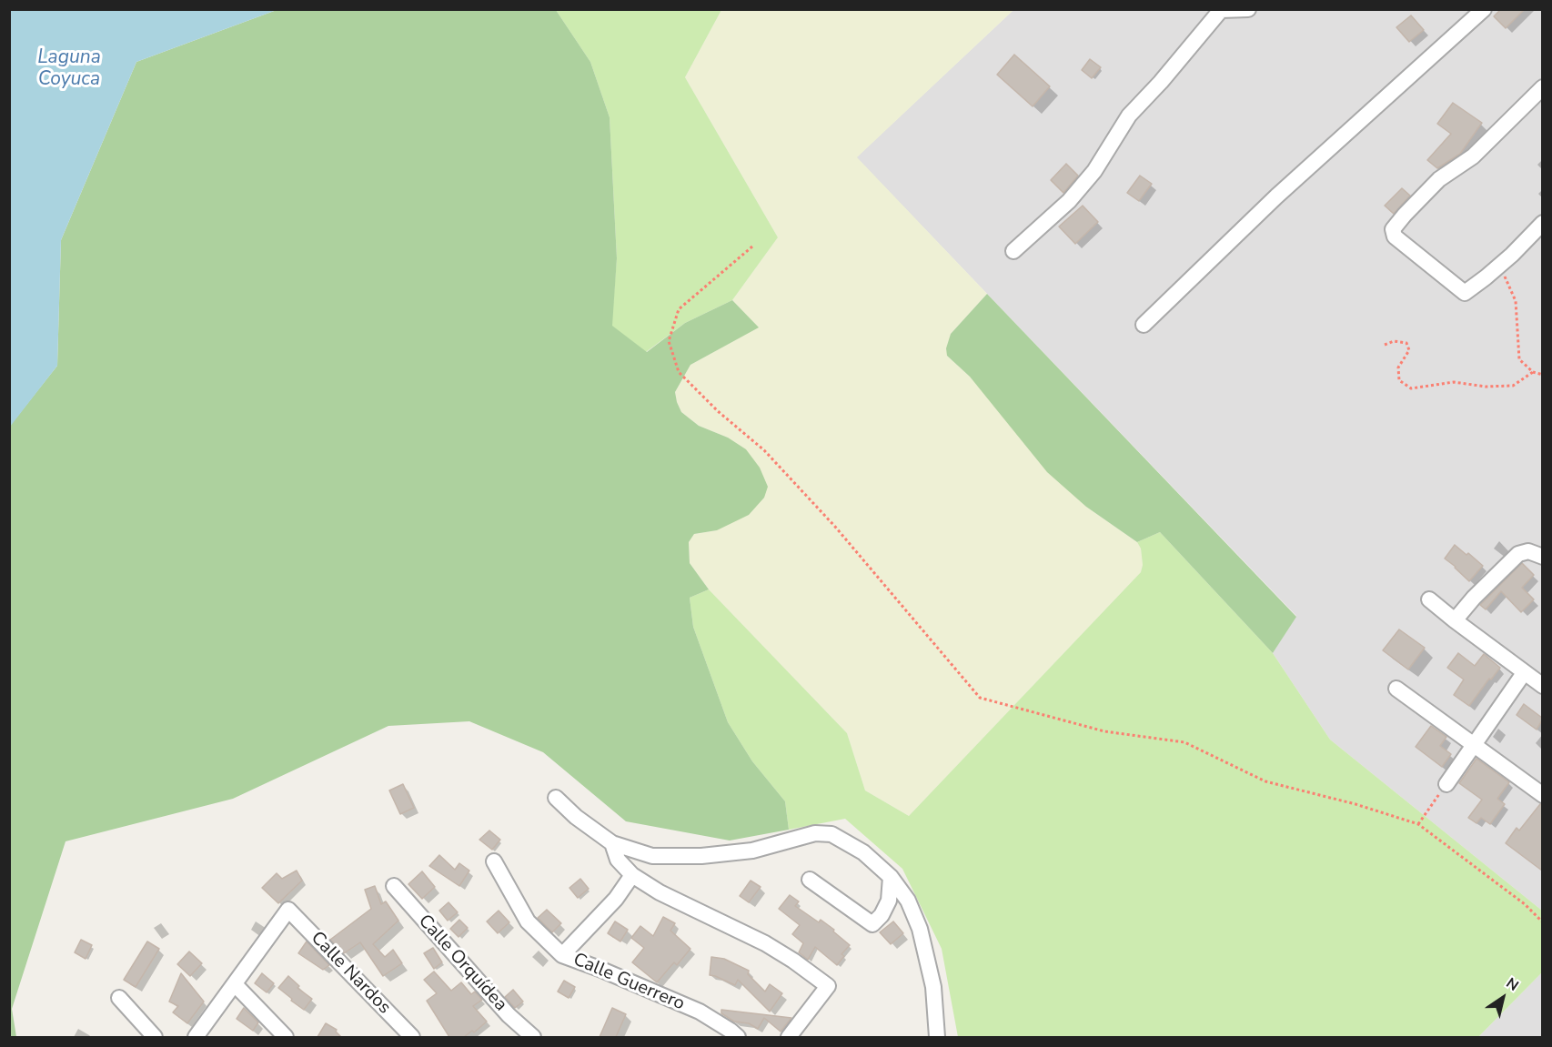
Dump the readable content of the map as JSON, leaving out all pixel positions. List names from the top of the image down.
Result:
{
  "streets": {
    "street": ["Calle Orquídea", "Calle Nardos", "Calle Guerrero"]
  },
  "water": ["Laguna Coyuca"],
  "north": "top right"
}
